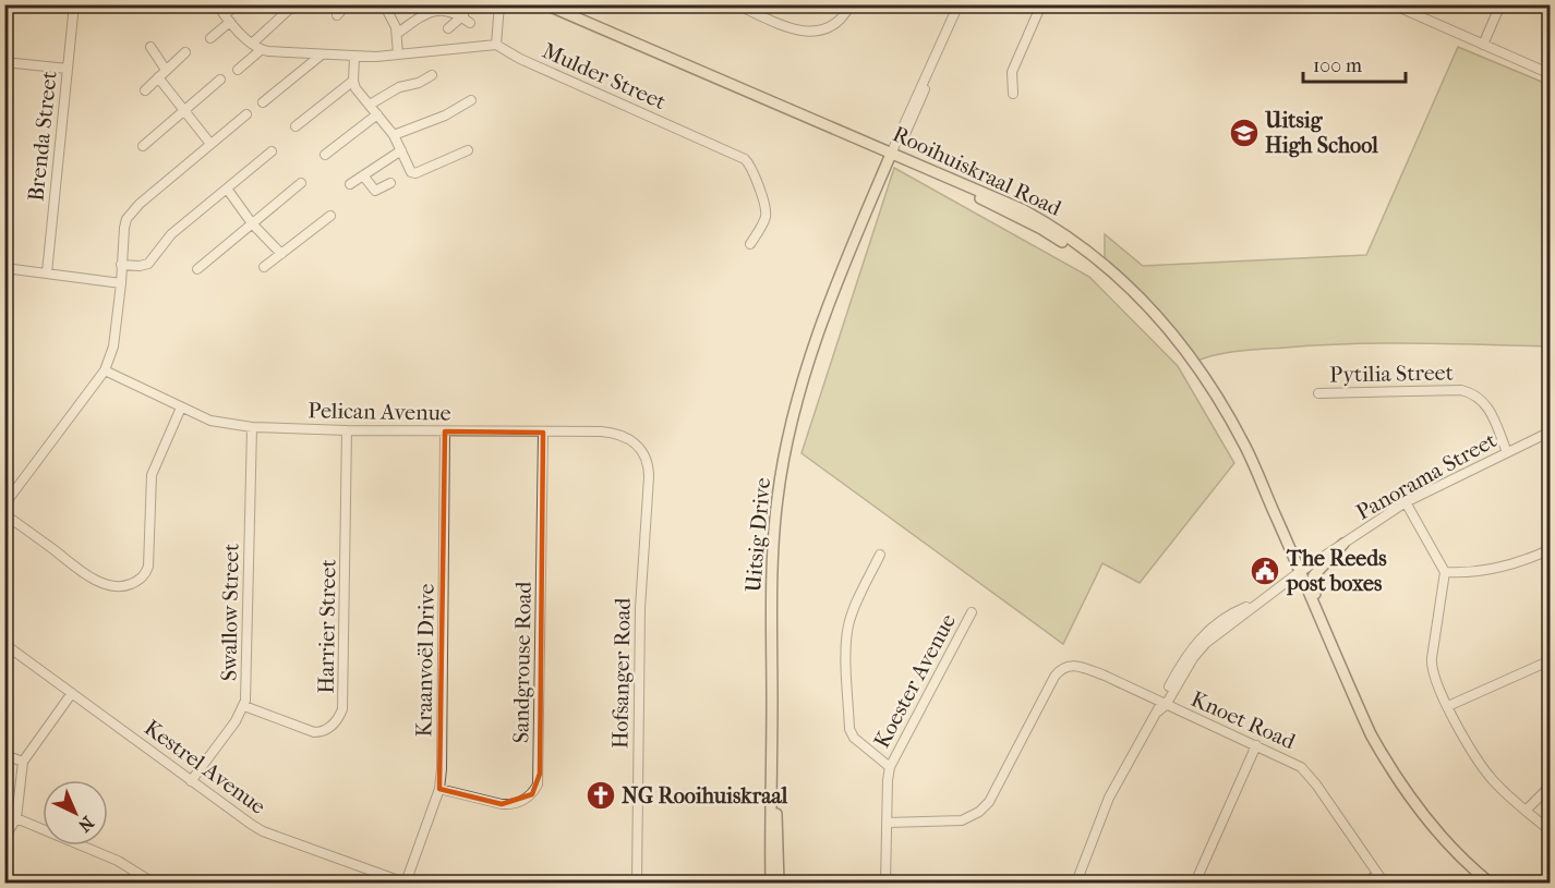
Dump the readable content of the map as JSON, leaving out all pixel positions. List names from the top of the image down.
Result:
{
  "streets": {
    "main road": ["Rooihuiskraal Road", "Uitsig Drive"],
    "street": [
      "Mulder Street",
      "Brenda Street",
      "Pytilia Street",
      "Pelican Avenue",
      "Panorama Street",
      "Swallow Street",
      "Harrier Street",
      "Kraanvoël Drive",
      "Sandgrouse Road",
      "Hofsanger Road",
      "Koester Avenue",
      "Knoet Road",
      "Kestrel Avenue"
    ]
  },
  "crossings": [
    ["Rooihuiskraal Road", "Panorama Street"],
    ["Rooihuiskraal Road", "Uitsig Drive"],
    ["Pytilia Street", "Panorama Street"],
    ["Pelican Avenue", "Swallow Street"],
    ["Pelican Avenue", "Harrier Street"],
    ["Pelican Avenue", "Kraanvoël Drive"],
    ["Pelican Avenue", "Sandgrouse Road"],
    ["Pelican Avenue", "Hofsanger Road"],
    ["Panorama Street", "Knoet Road"],
    ["Swallow Street", "Harrier Street"],
    ["Swallow Street", "Kestrel Avenue"],
    ["Kraanvoël Drive", "Sandgrouse Road"],
    ["Kraanvoël Drive", "Kestrel Avenue"],
    ["Koester Avenue", "Knoet Road"]
  ],
  "places": {
    "school or university": ["Uitsig High School"],
    "public building": ["The Reeds post boxes"],
    "church": ["NG Rooihuiskraal"]
  },
  "scale_bar": "100 m",
  "north": "bottom right"
}
